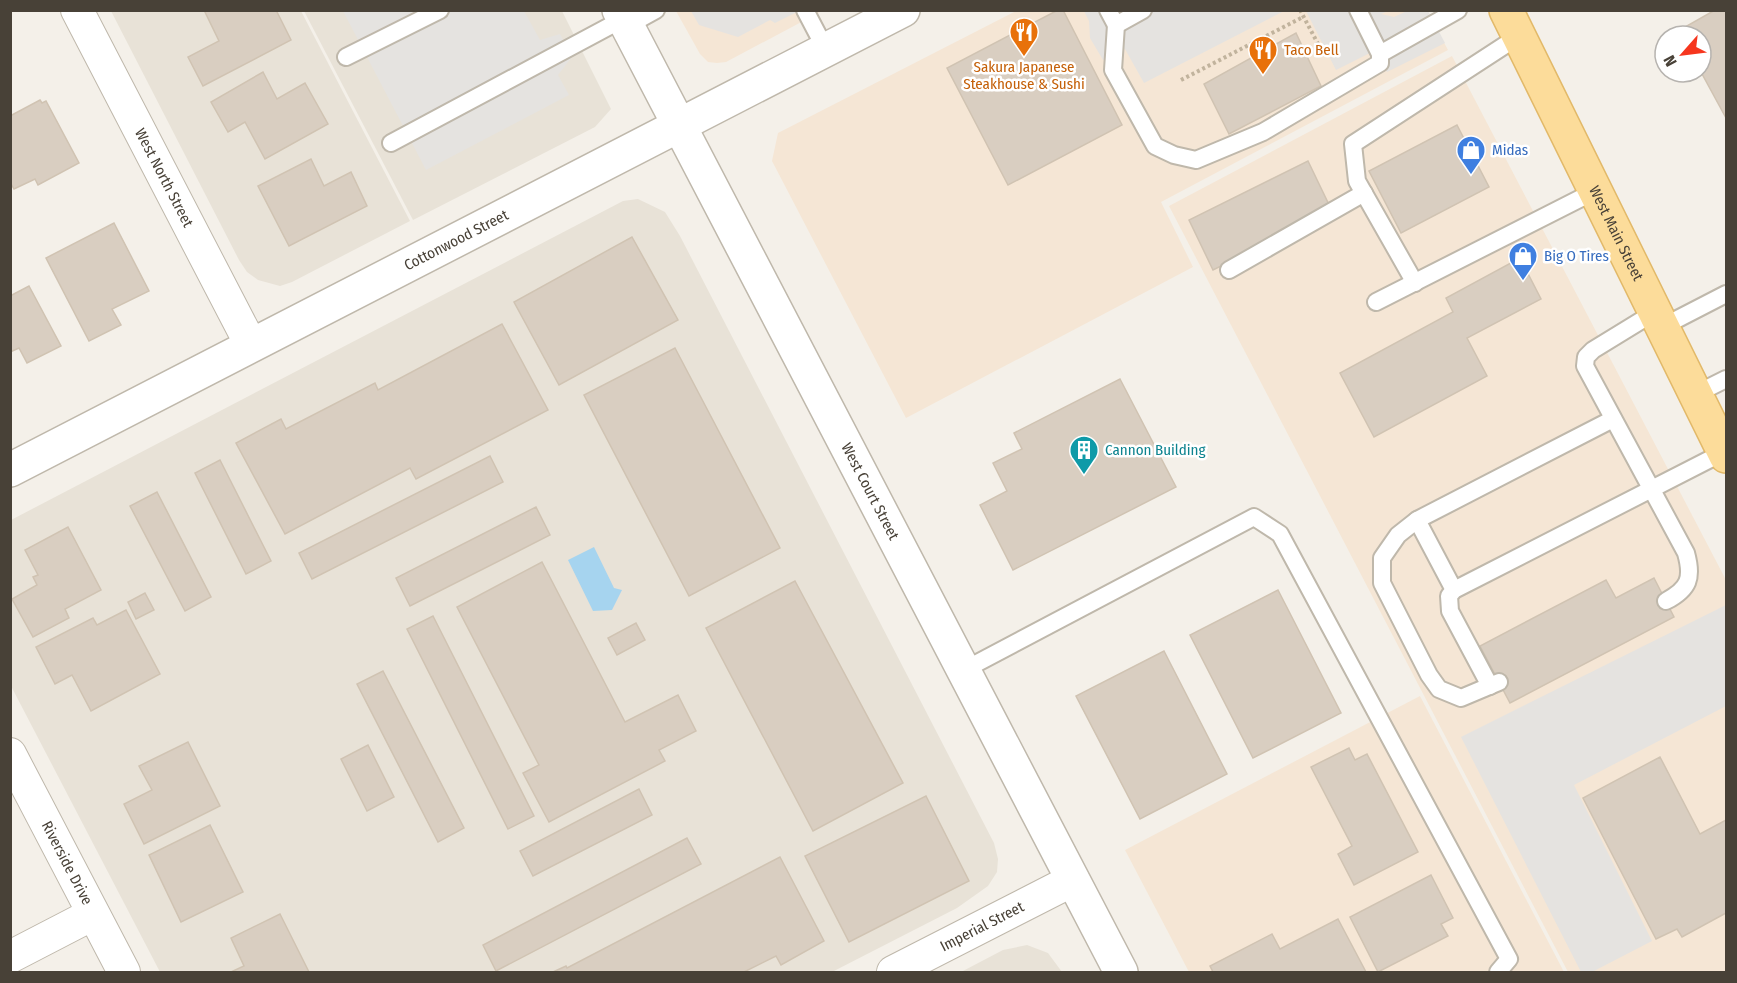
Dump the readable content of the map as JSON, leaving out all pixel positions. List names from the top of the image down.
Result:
{
  "streets": {
    "main road": ["West Main Street"],
    "street": [
      "West North Street",
      "Cottonwood Street",
      "West Court Street",
      "Riverside Drive",
      "Imperial Street"
    ]
  },
  "crossings": [
    ["West North Street", "Cottonwood Street"],
    ["Cottonwood Street", "West Court Street"],
    ["West Court Street", "Imperial Street"]
  ],
  "places": {
    "restaurant": ["Sakura Japanese Steakhouse & Sushi", "Taco Bell"],
    "shop": ["Midas", "Big O Tires"],
    "building": ["Cannon Building"]
  },
  "north": "bottom left"
}
